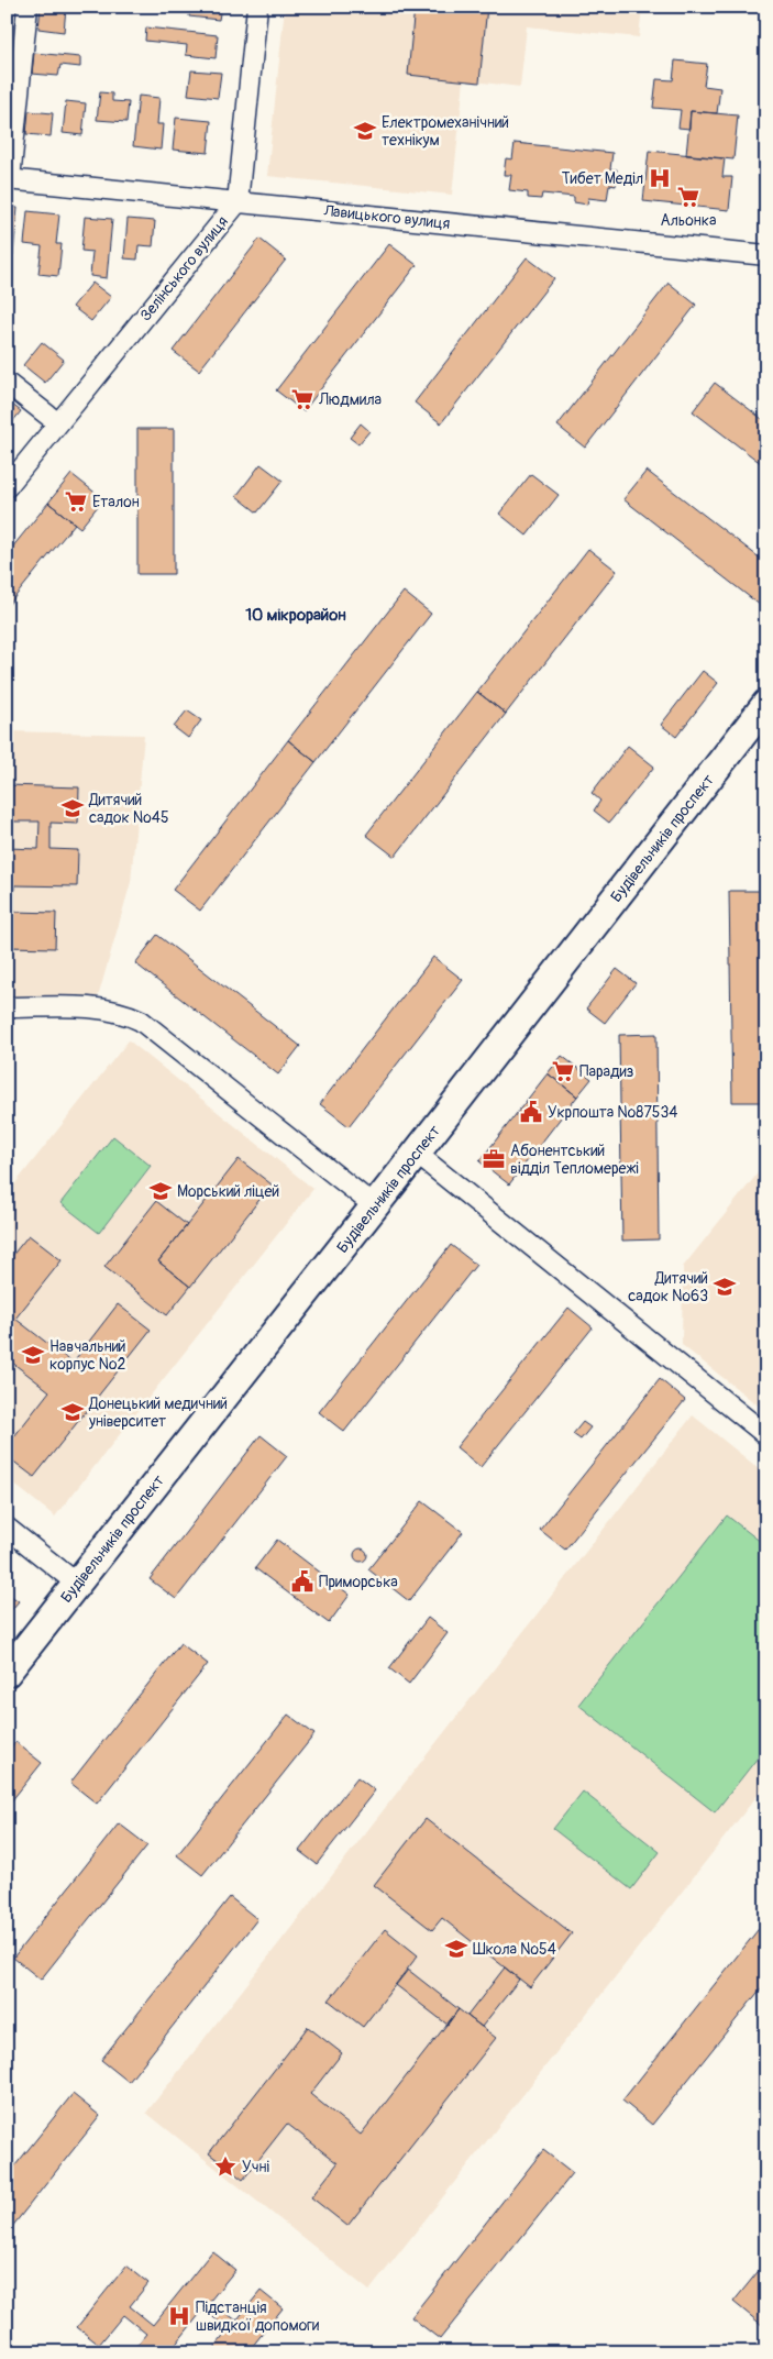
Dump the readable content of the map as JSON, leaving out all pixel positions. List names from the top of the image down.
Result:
{
  "streets": {
    "main road": ["Будівельників проспект"],
    "street": ["Лавицького вулиця", "Зелінського вулиця"]
  },
  "crossings": [
    ["Лавицького вулиця", "Зелінського вулиця"]
  ],
  "districts": ["10 мікрорайон"],
  "places": {
    "school or university": [
      "Електромеханічний технікум",
      "Дитячий садок №45",
      "Морський ліцей",
      "Дитячий садок №63",
      "Навчальний корпус №2",
      "Донецький медичний університет",
      "Школа №54"
    ],
    "hospital": ["Тибет Меділ", "Підстанція швидкої допомоги"],
    "supermarket": [
      "Альонка",
      "Людмила",
      "Еталон",
      "Парадиз"
    ],
    "public building": ["Укрпошта №87534", "Приморська"],
    "office": ["Абонентський відділ Тепломережі"],
    "place": ["Учні"]
  }
}
